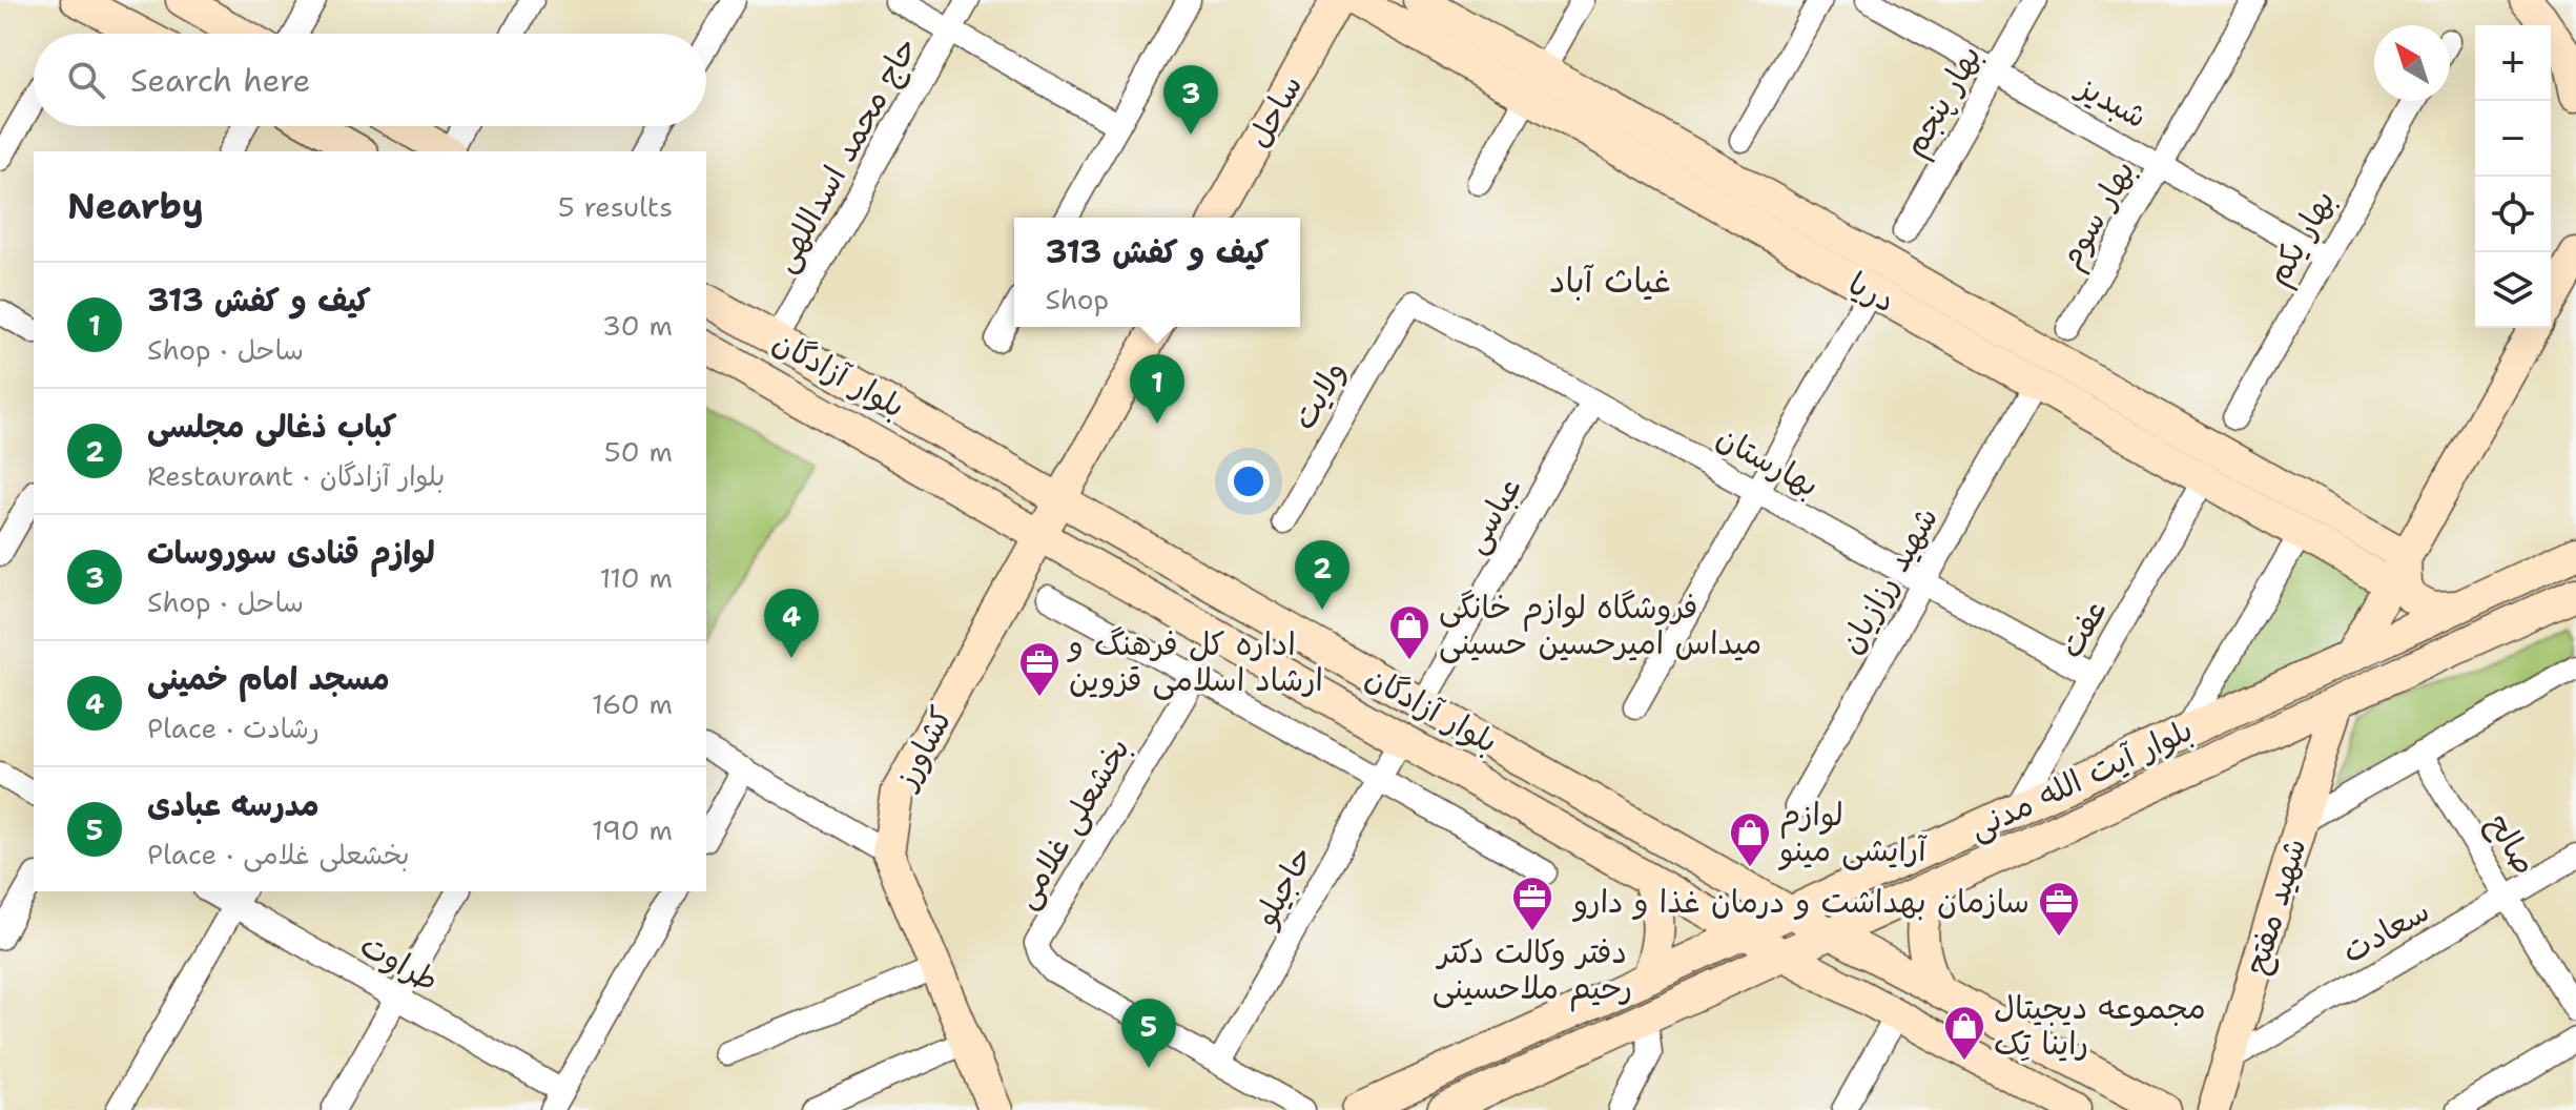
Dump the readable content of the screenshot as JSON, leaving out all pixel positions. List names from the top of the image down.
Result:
{
  "streets": {
    "street": [
      "بهار پنجم",
      "شبدیز",
      "ساحل",
      "حاج محمد اسداللهی",
      "بهار سوم",
      "بهار یکم",
      "دریا",
      "بلوار آزادگان",
      "ولایت",
      "بهارستان",
      "عباسی",
      "شهید رزازیان",
      "عفت",
      "کشاورز",
      "بلوار آیت الله مدنی",
      "بخشعلی غلامی",
      "صالح",
      "حاجیلو",
      "شهید مفتح",
      "سعادت",
      "طراوت"
    ]
  },
  "crossings": [
    ["بهار پنجم", "شبدیز"],
    ["شبدیز", "بهار سوم"],
    ["شبدیز", "بهار یکم"],
    ["حاج محمد اسداللهی", "بلوار آزادگان"],
    ["دریا", "شهید رزازیان"],
    ["دریا", "عفت"],
    ["بلوار آزادگان", "عباسی"],
    ["بلوار آزادگان", "کشاورز"],
    ["بلوار آزادگان", "بلوار آیت الله مدنی"],
    ["بلوار آزادگان", "حاجیلو"],
    ["ولایت", "بهارستان"],
    ["بهارستان", "عباسی"],
    ["بهارستان", "شهید رزازیان"],
    ["بهارستان", "عفت"],
    ["عفت", "بلوار آیت الله مدنی"],
    ["بلوار آیت الله مدنی", "شهید مفتح"],
    ["بخشعلی غلامی", "حاجیلو"],
    ["صالح", "سعادت"],
    ["شهید مفتح", "سعادت"]
  ],
  "districts": ["غیاث آباد"],
  "places": {
    "shop": ["فروشگاه لوازم خانگی میداس امیرحسین حسینی", "لوازم آرایشی مینو", "مجموعه دیجیتال راینا تِک"],
    "office": ["اداره کل فرهنگ و ارشاد اسلامی قزوین", "دفتر وکالت دکتر رحیم ملاحسینی", "سازمان بهداشت و درمان غذا و دارو"]
  },
  "north": "top left",
  "page": {
    "map_buttons": ["+", "−"],
    "search": "Search here",
    "pins": [
      "3",
      "1",
      "2",
      "4",
      "5"
    ],
    "heading": ["Nearby", "5 results"],
    "popup": ["کیف و کفش 313", "Shop"],
    "list": [
      {
        "mark": "1",
        "name": "کیف و کفش 313",
        "note": "Shop · ساحل",
        "value": "30 m"
      },
      {
        "mark": "2",
        "name": "کباب ذغالی مجلسی",
        "note": "Restaurant · بلوار آزادگان",
        "value": "50 m"
      },
      {
        "mark": "3",
        "name": "لوازم قنادی سوروسات",
        "note": "Shop · ساحل",
        "value": "110 m"
      },
      {
        "mark": "4",
        "name": "مسجد امام خمینی",
        "note": "Place · رشادت",
        "value": "160 m"
      },
      {
        "mark": "5",
        "name": "مدرسه عبادی",
        "note": "Place · بخشعلی غلامی",
        "value": "190 m"
      }
    ]
  }
}
